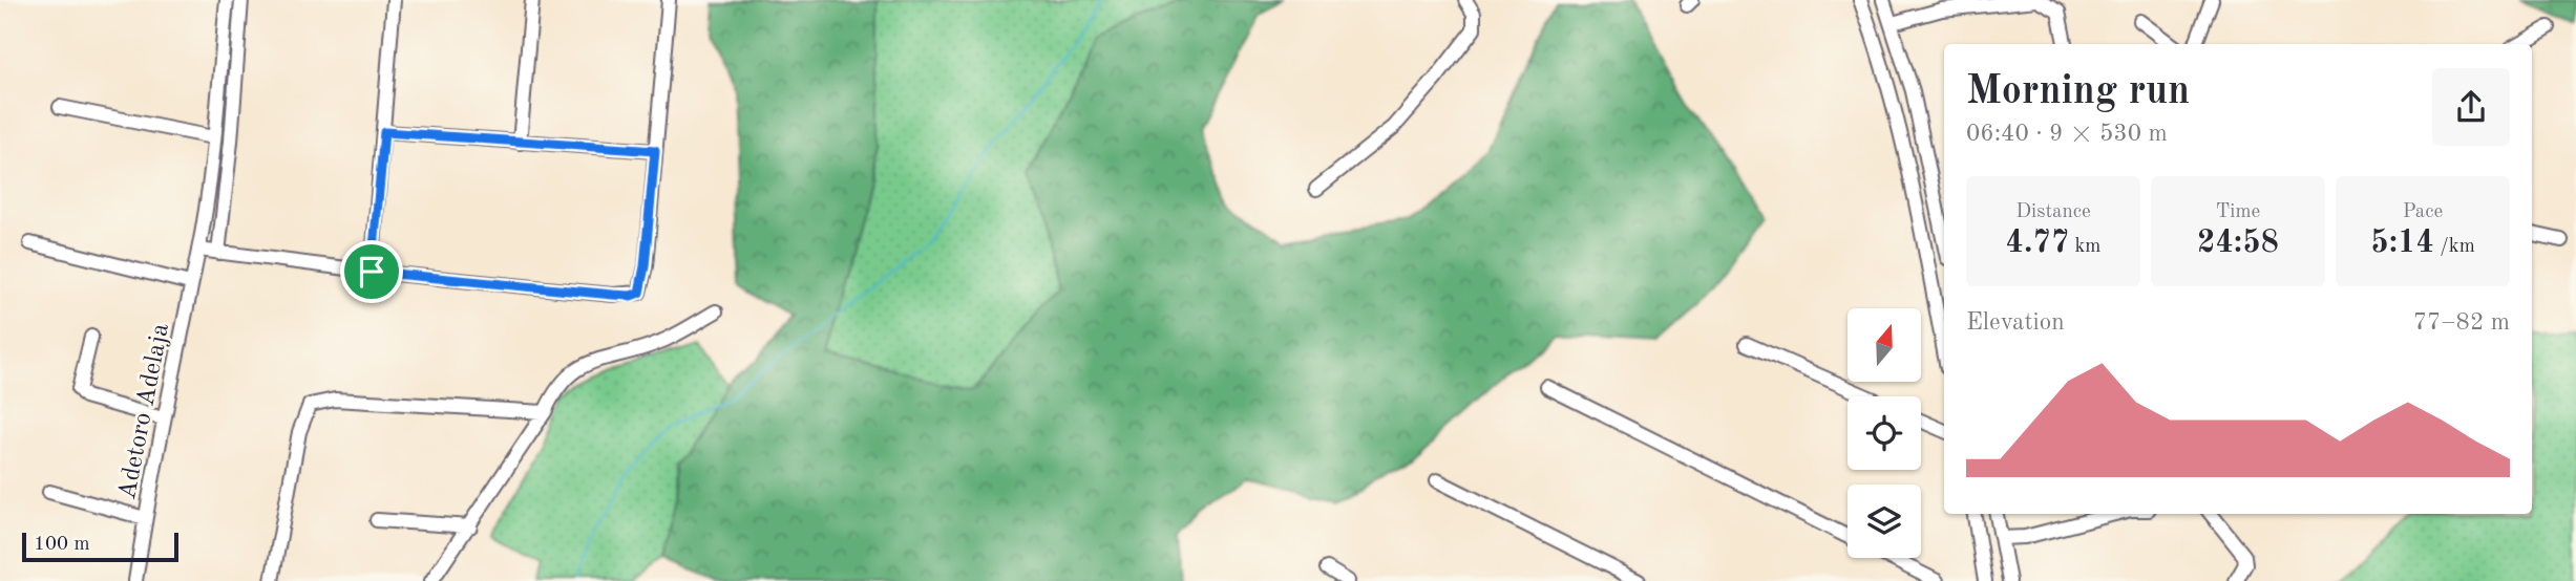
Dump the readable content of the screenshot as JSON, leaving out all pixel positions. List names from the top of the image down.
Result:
{
  "streets": {
    "street": ["Adetoro Adelaja"]
  },
  "scale_bar": "100 m",
  "north": "top",
  "page": {
    "heading": ["Morning run", "06:40 · 9 × 530 m"],
    "stats": [
      ["Distance", "4.77 km"],
      ["Time", "24:58"],
      ["Pace", "5:14 /km"]
    ],
    "chart": ["Elevation", "77–82 m"],
    "scale": "100 m"
  }
}
